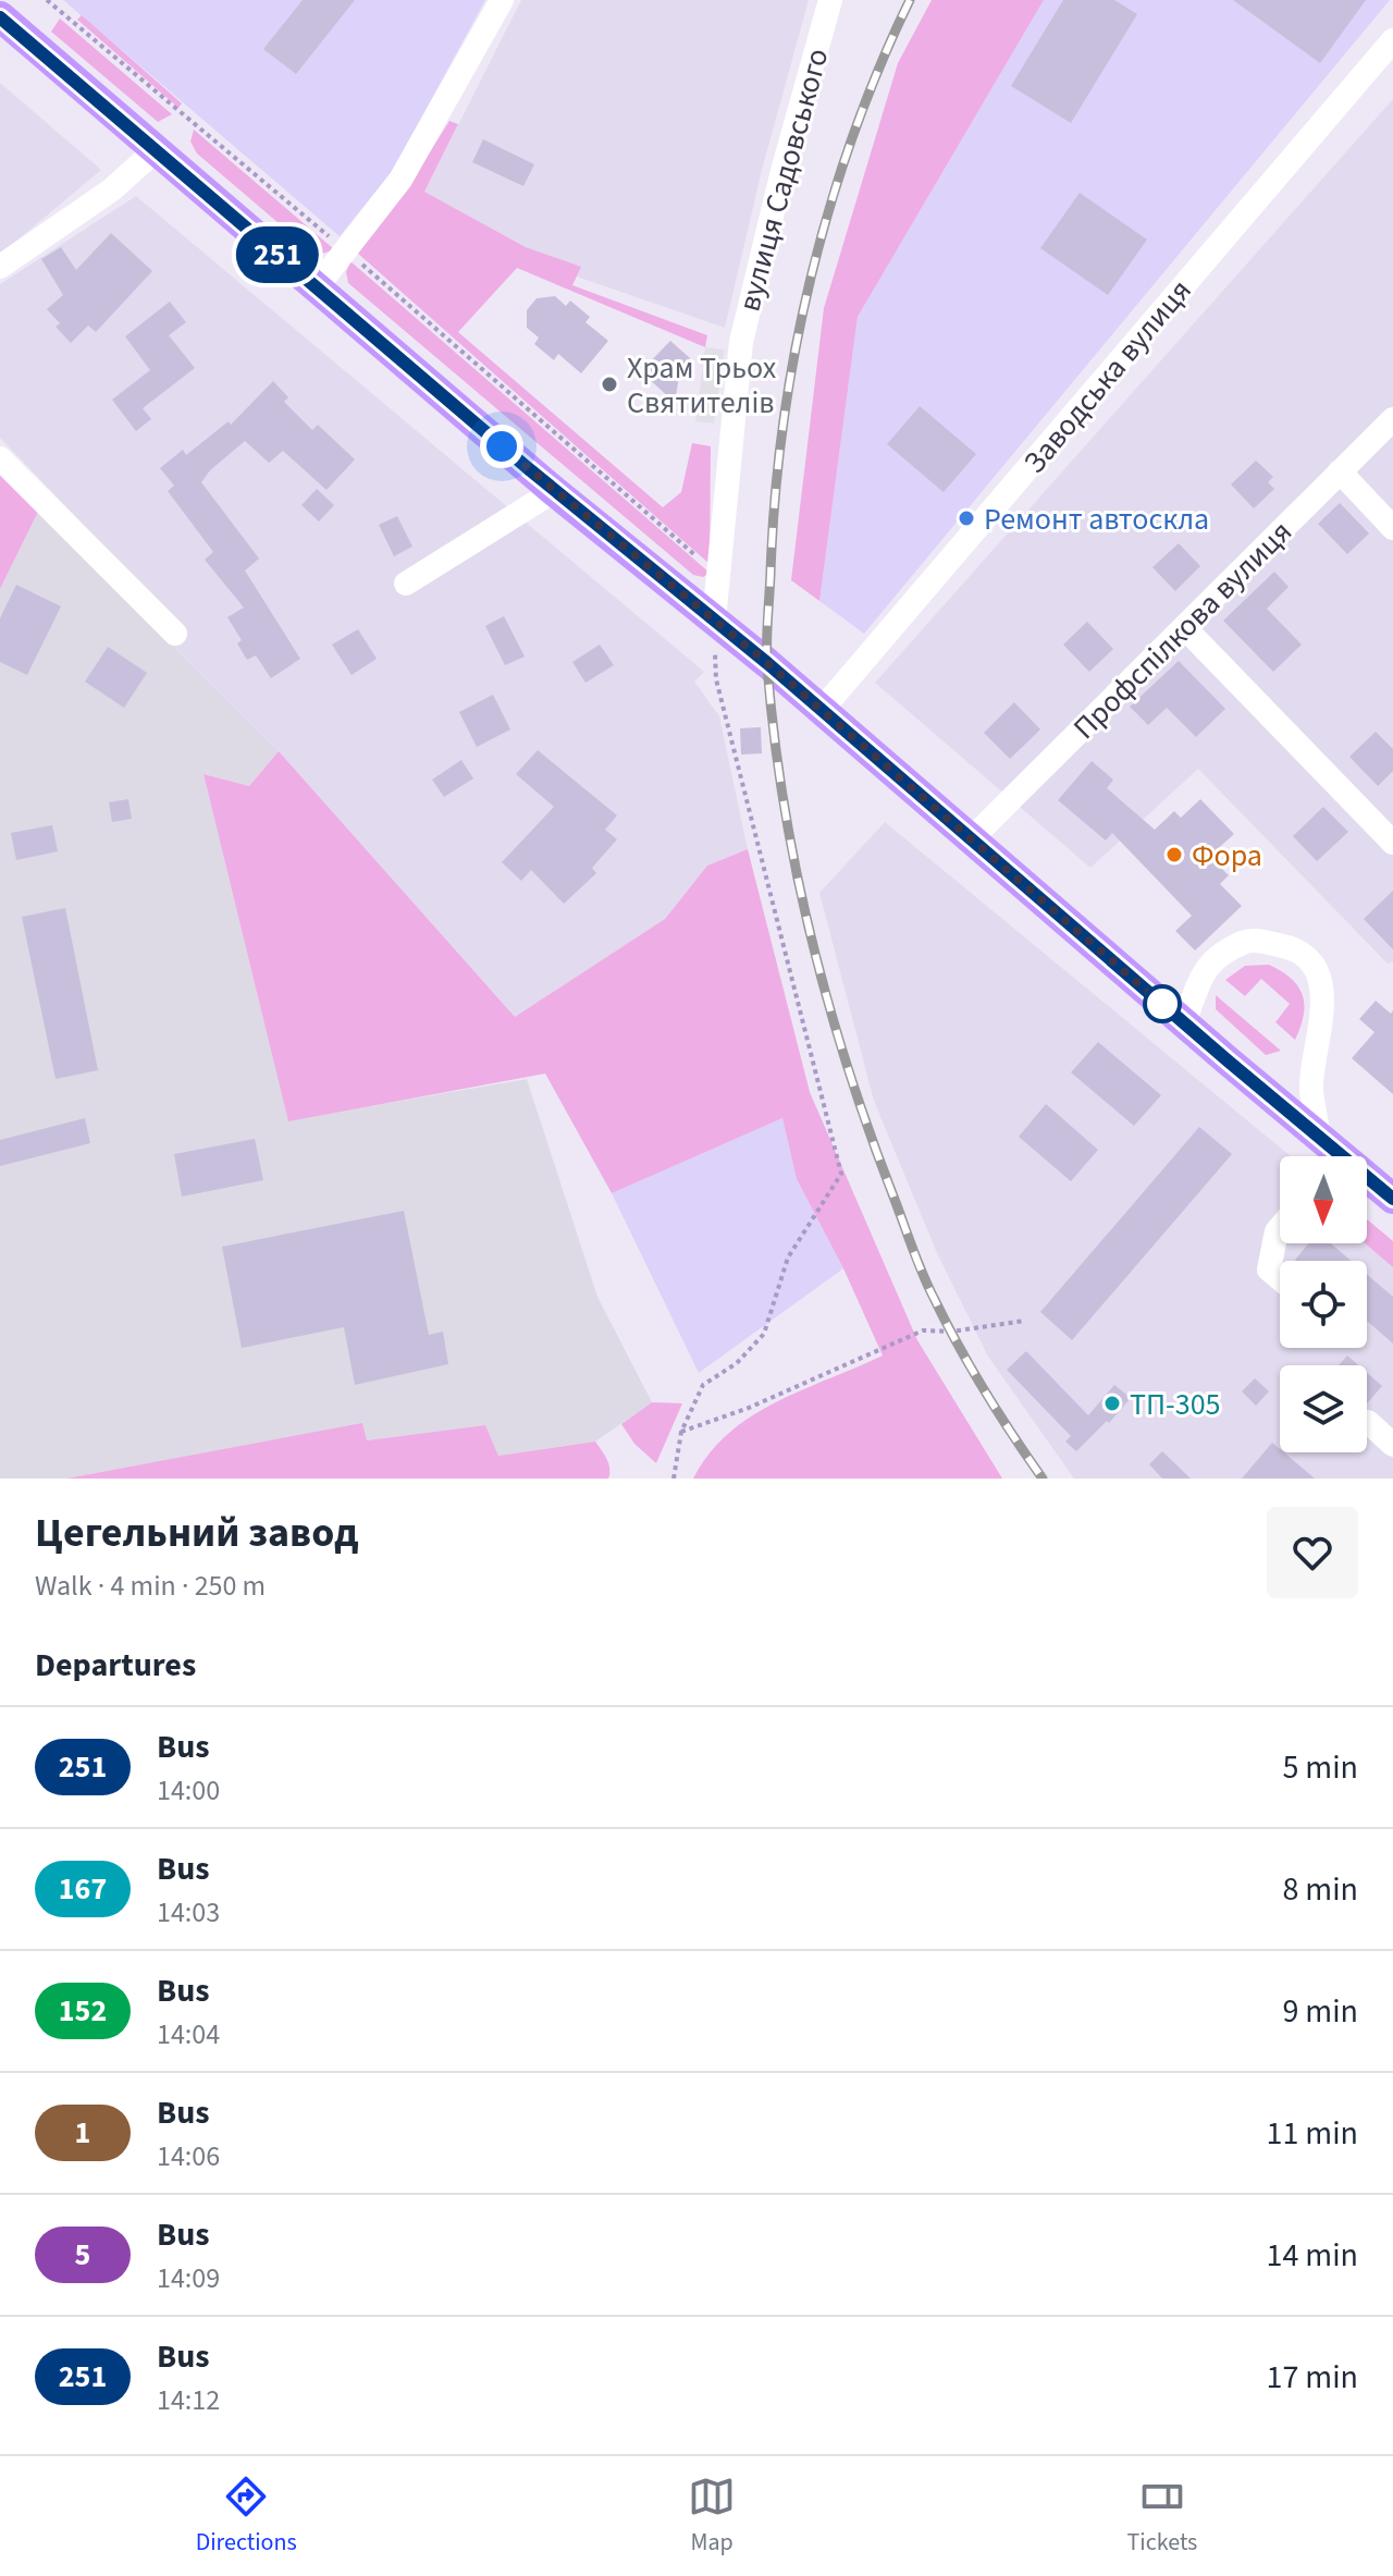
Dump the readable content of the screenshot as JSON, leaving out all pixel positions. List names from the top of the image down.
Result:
{
  "streets": {
    "street": ["вулиця Садовського", "Заводська вулиця", "Профспілкова вулиця"]
  },
  "places": [
    "Храм Трьох Святителів",
    "Ремонт автоскла",
    "Фора",
    "ТП-305"
  ],
  "lines": ["bus line 251"],
  "north": "bottom",
  "page": {
    "on_map": "251",
    "heading": [
      ["Цегельний завод", "Walk · 4 min · 250 m"],
      "Departures"
    ],
    "list": [
      {
        "mark": "251",
        "name": "Bus",
        "note": "14:00",
        "value": "5 min"
      },
      {
        "mark": "167",
        "name": "Bus",
        "note": "14:03",
        "value": "8 min"
      },
      {
        "mark": "152",
        "name": "Bus",
        "note": "14:04",
        "value": "9 min"
      },
      {
        "mark": "1",
        "name": "Bus",
        "note": "14:06",
        "value": "11 min"
      },
      {
        "mark": "5",
        "name": "Bus",
        "note": "14:09",
        "value": "14 min"
      },
      {
        "mark": "251",
        "name": "Bus",
        "note": "14:12",
        "value": "17 min"
      }
    ],
    "tabs": ["Directions", "Map", "Tickets"]
  }
}
